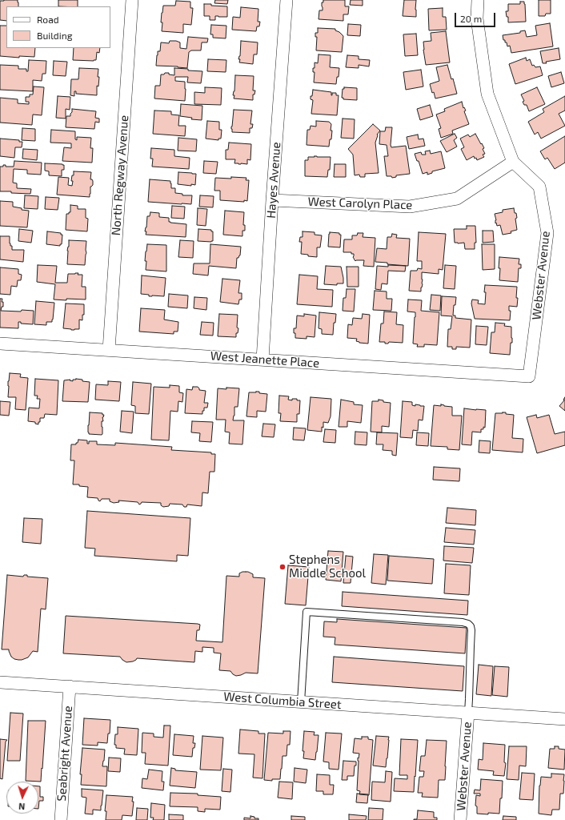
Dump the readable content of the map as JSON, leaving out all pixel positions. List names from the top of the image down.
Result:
{
  "streets": {
    "street": [
      "North Regway Avenue",
      "Hayes Avenue",
      "West Carolyn Place",
      "Webster Avenue",
      "West Jeanette Place",
      "West Columbia Street",
      "Seabright Avenue"
    ]
  },
  "crossings": [
    ["North Regway Avenue", "West Jeanette Place"],
    ["Hayes Avenue", "West Carolyn Place"],
    ["Hayes Avenue", "West Jeanette Place"],
    ["West Carolyn Place", "Webster Avenue"],
    ["Webster Avenue", "West Jeanette Place"],
    ["Webster Avenue", "West Columbia Street"],
    ["West Columbia Street", "Seabright Avenue"]
  ],
  "places": ["Stephens Middle School"],
  "legend": ["Road", "Building"],
  "scale_bar": "20 m",
  "north": "bottom"
}
